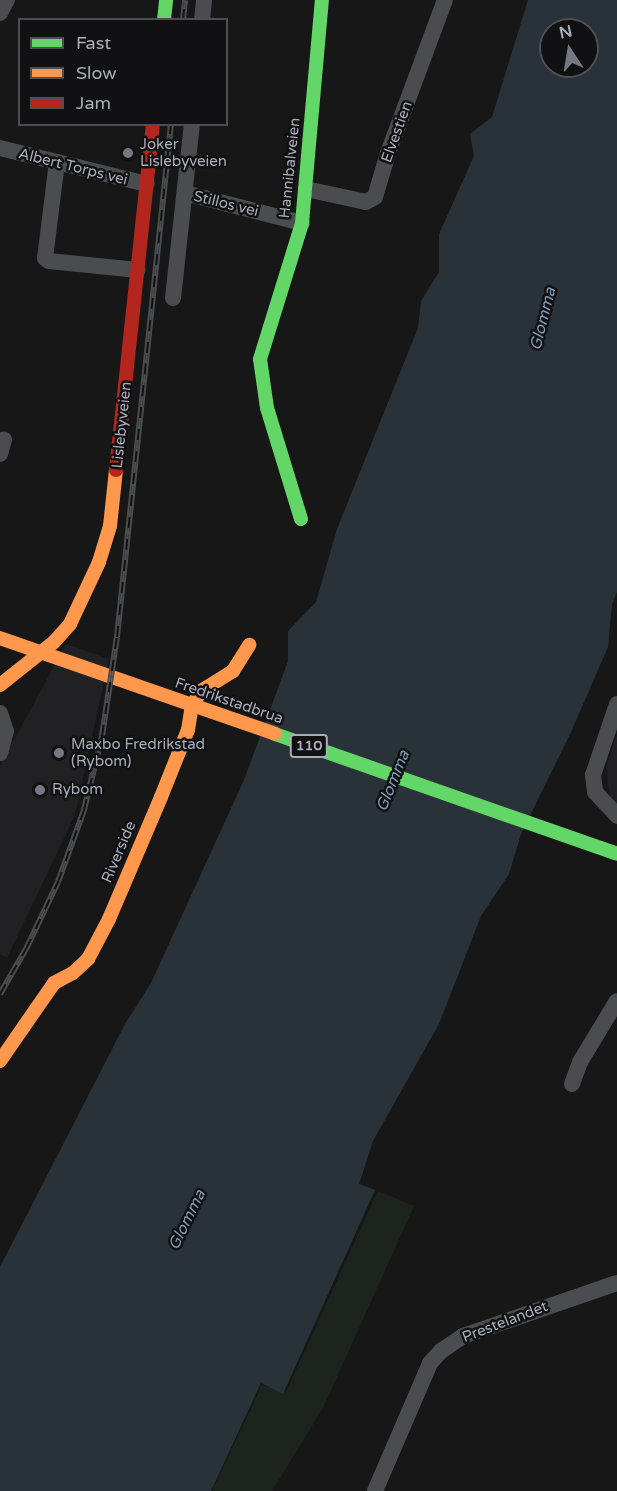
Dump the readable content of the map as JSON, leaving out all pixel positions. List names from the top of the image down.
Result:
{
  "streets": {
    "main road": [
      "Hannibalveien",
      "Lislebyveien",
      "Fredrikstadbrua",
      "110",
      "Riverside"
    ],
    "street": [
      "Elvestien",
      "Albert Torps vei",
      "Stillos vei",
      "Prestelandet"
    ]
  },
  "crossings": [
    ["Elvestien", "Hannibalveien"],
    ["Albert Torps vei", "Lislebyveien"],
    ["Hannibalveien", "Stillos vei"]
  ],
  "water": ["Glomma"],
  "places": ["Joker Lislebyveien", "Maxbo Fredrikstad (Rybom)", "Rybom"],
  "legend": ["Fast", "Slow", "Jam"],
  "north": "top"
}
